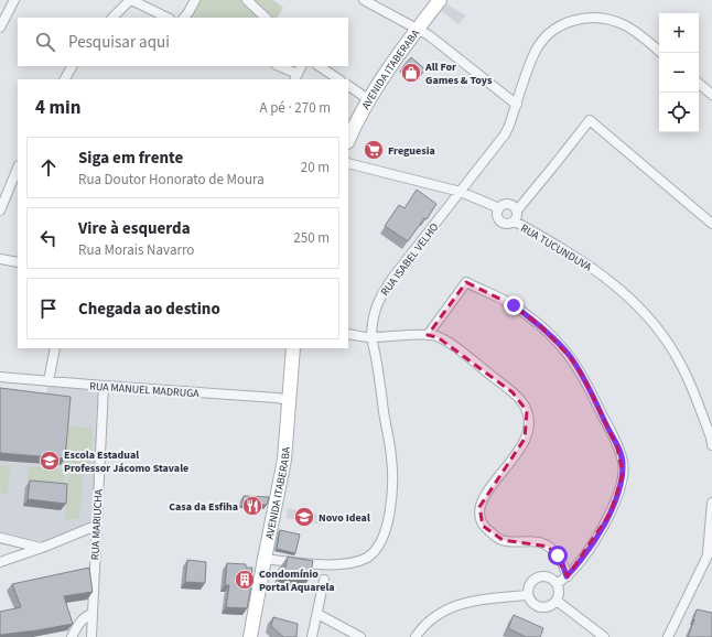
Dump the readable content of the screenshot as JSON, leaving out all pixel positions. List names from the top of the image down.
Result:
{
  "streets": {
    "main road": ["AVENIDA ITABERABA"],
    "street": [
      "RUA TUCUNDUVA",
      "RUA ISABEL VELHO",
      "RUA MANUEL MADRUGA",
      "RUA MARIUCHA"
    ]
  },
  "crossings": [
    ["AVENIDA ITABERABA", "RUA ISABEL VELHO"],
    ["AVENIDA ITABERABA", "RUA MANUEL MADRUGA"],
    ["RUA MANUEL MADRUGA", "RUA MARIUCHA"]
  ],
  "places": {
    "shop": ["All For Games & Toys"],
    "supermarket": ["Freguesia"],
    "school or university": ["Escola Estadual Professor Jácomo Stavale", "Novo Ideal"],
    "restaurant": ["Casa da Esfiha"],
    "building": ["Condomínio Portal Aquarela"]
  },
  "page": {
    "map_buttons": ["+", "−"],
    "search": "Pesquisar aqui",
    "heading": ["4 min", "A pé · 270 m"],
    "list": [
      ["Siga em frente", "Rua Doutor Honorato de Moura", "20 m"],
      ["Vire à esquerda", "Rua Morais Navarro", "250 m"],
      "Chegada ao destino"
    ]
  }
}
